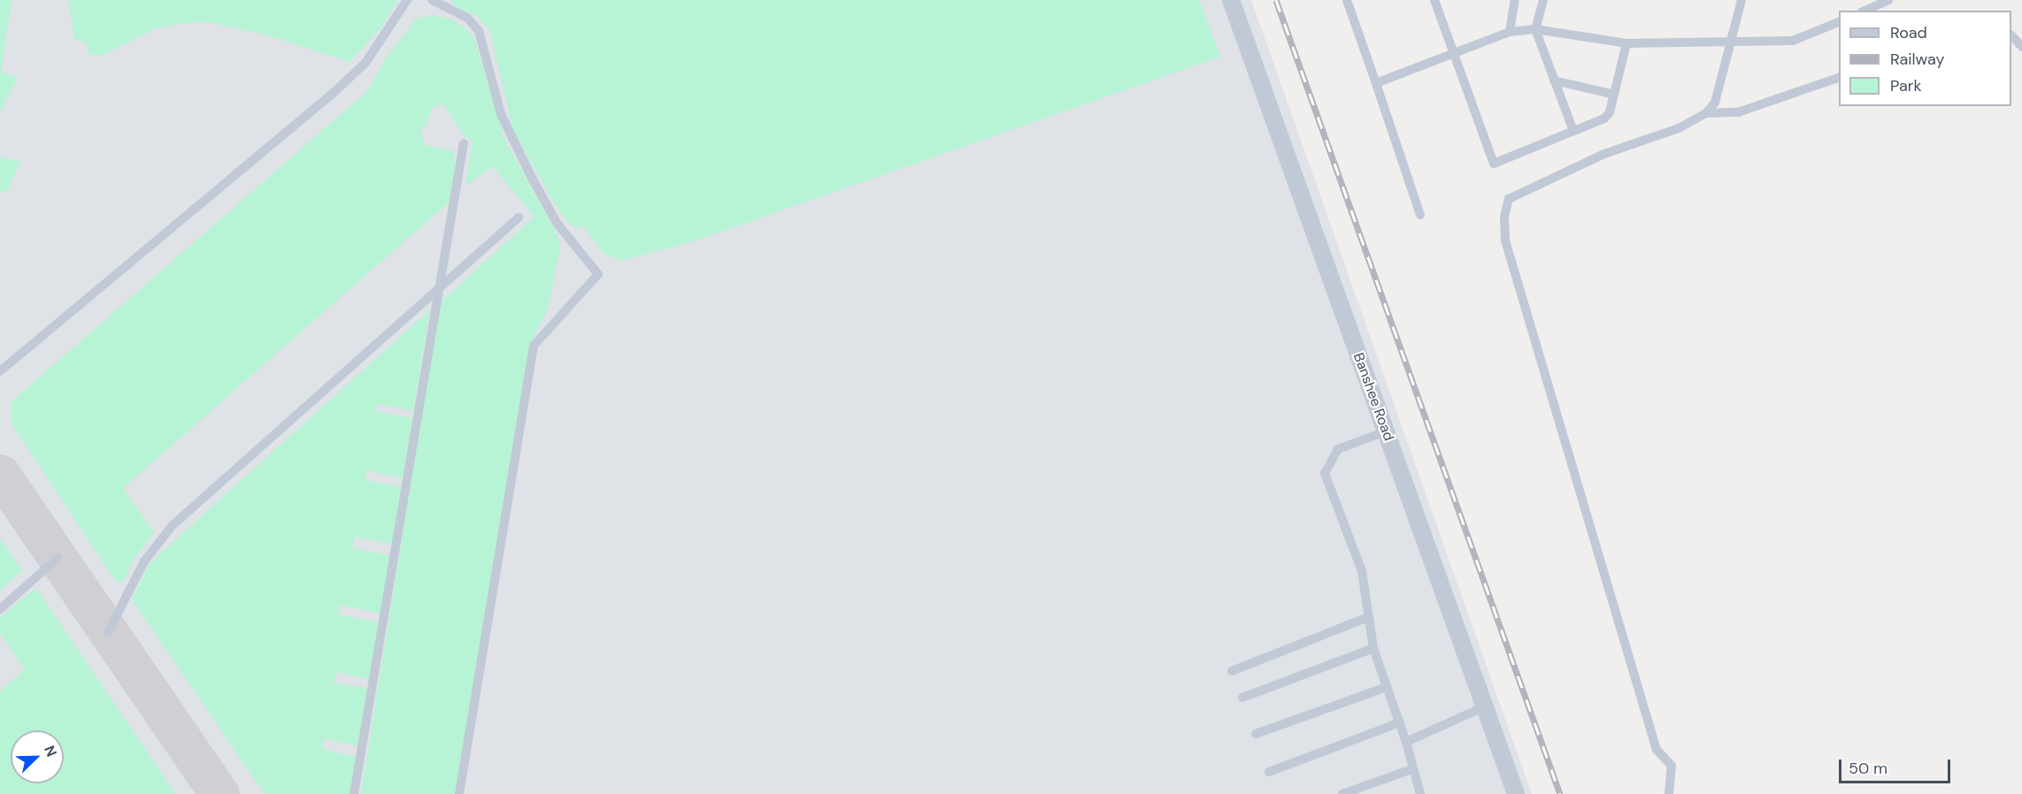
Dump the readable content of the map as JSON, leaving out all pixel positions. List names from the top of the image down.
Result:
{
  "streets": {
    "street": ["Banshee Road"]
  },
  "legend": ["Road", "Railway", "Park"],
  "scale_bar": "50 m",
  "north": "top right"
}
